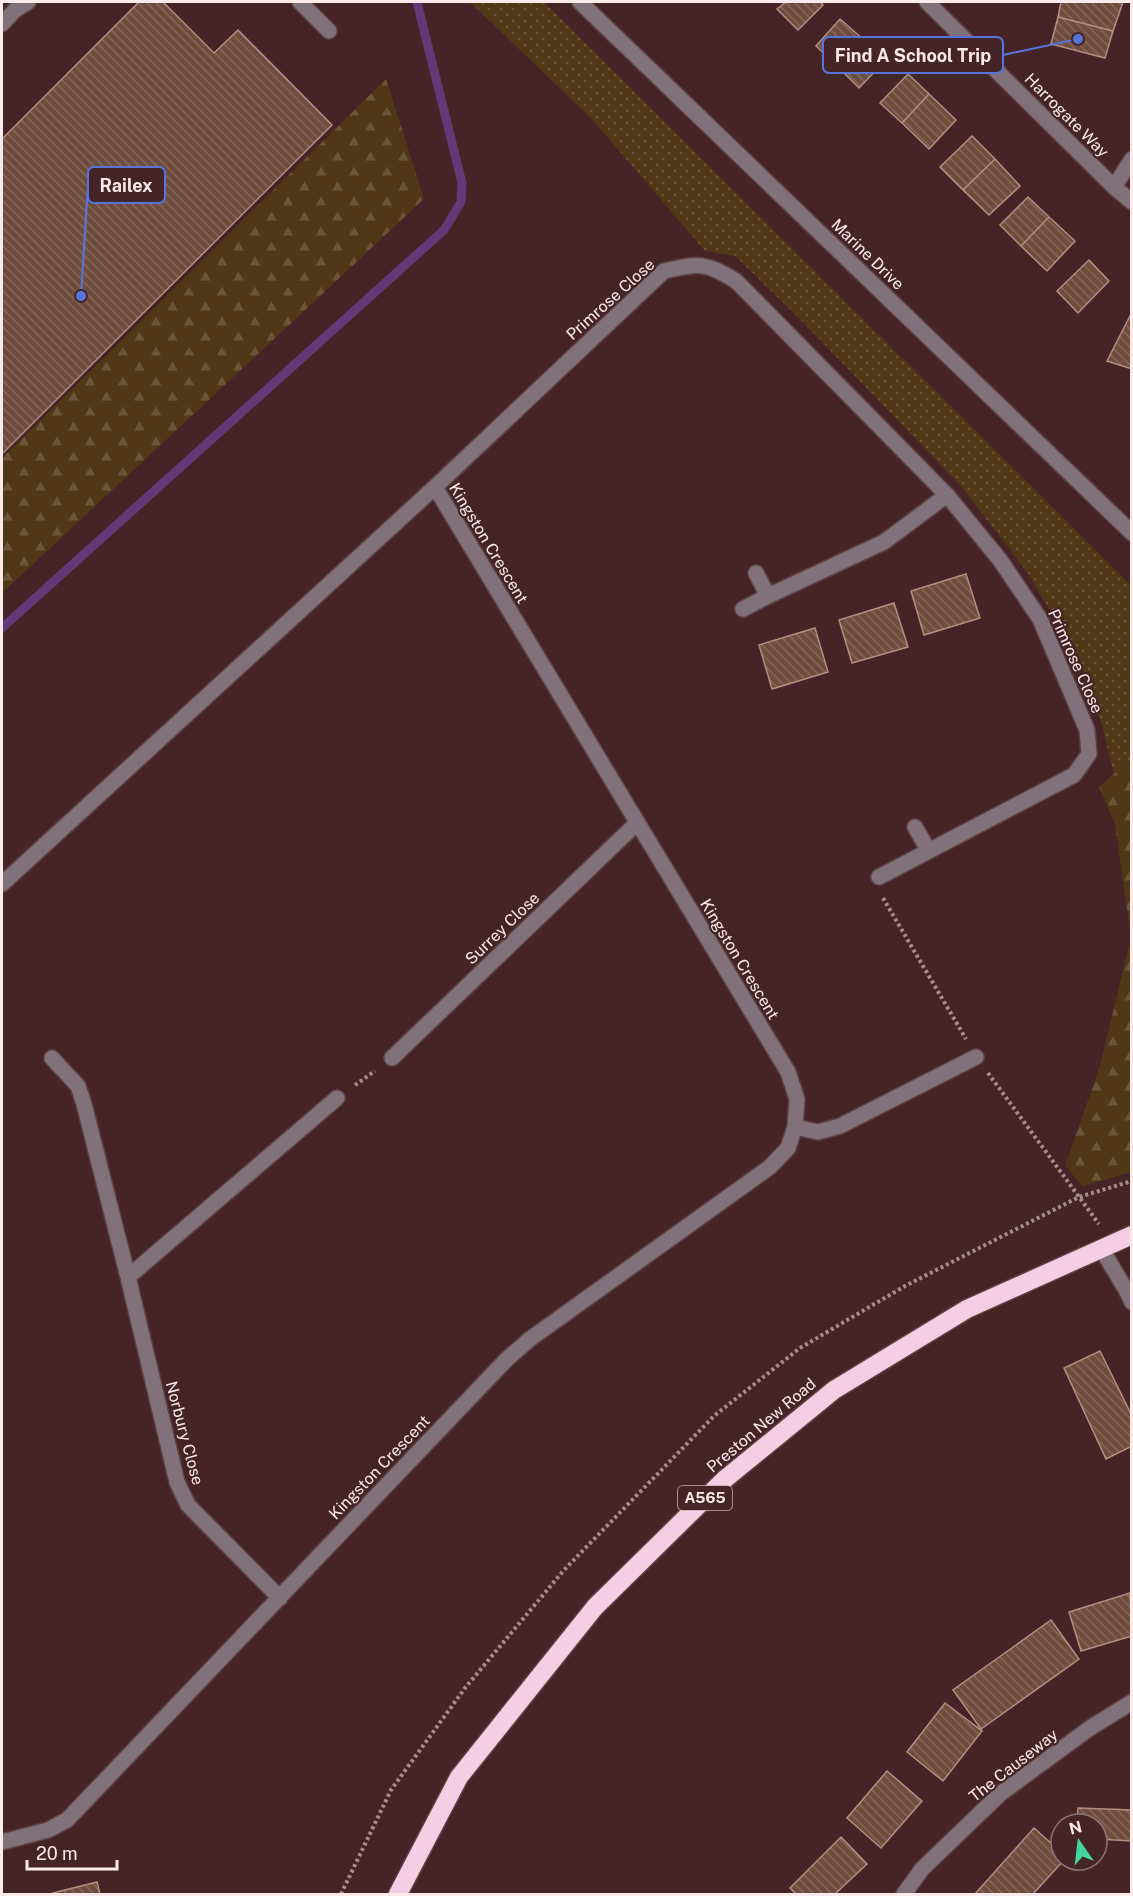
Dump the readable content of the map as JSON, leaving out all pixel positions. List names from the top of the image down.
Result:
{
  "streets": {
    "highway": ["Preston New Road", "A565"],
    "street": [
      "Harrogate Way",
      "Marine Drive",
      "Primrose Close",
      "Kingston Crescent",
      "Surrey Close",
      "Norbury Close",
      "The Causeway"
    ]
  },
  "crossings": [
    ["Primrose Close", "Kingston Crescent"],
    ["Kingston Crescent", "Surrey Close"],
    ["Kingston Crescent", "Norbury Close"]
  ],
  "places": ["Find A School Trip", "Railex"],
  "scale_bar": "20 m",
  "north": "top"
}
